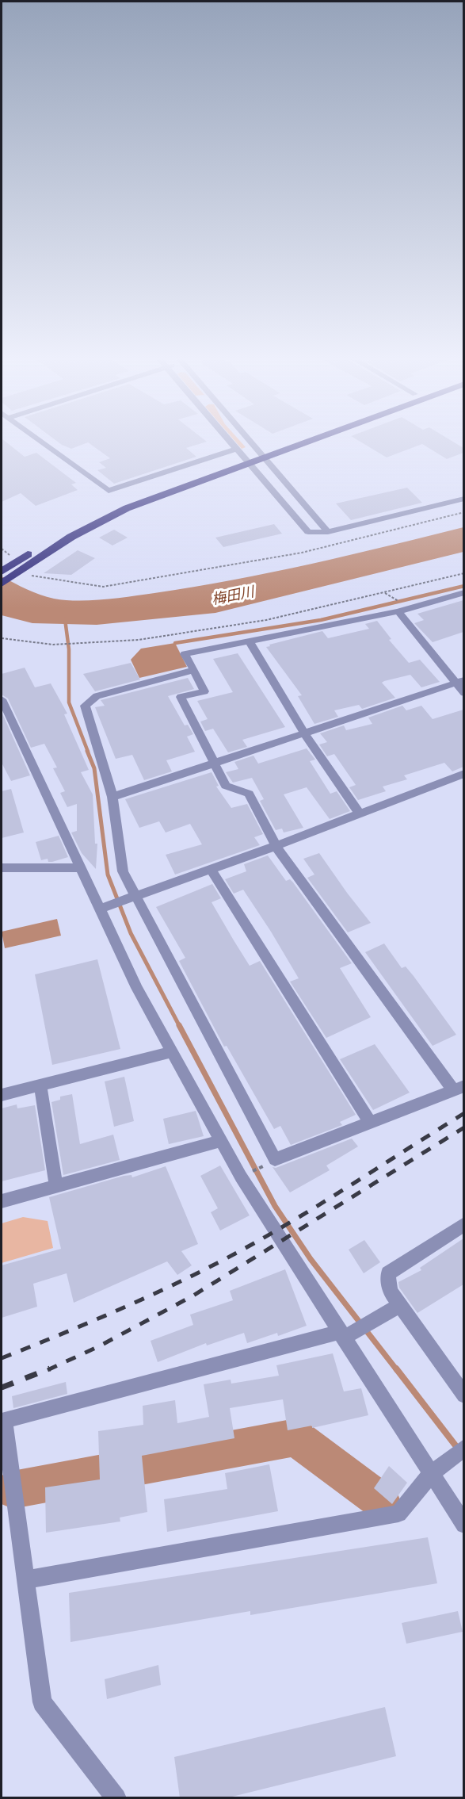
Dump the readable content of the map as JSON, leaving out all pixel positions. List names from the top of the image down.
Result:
{
  "water": ["梅田川"]
}
